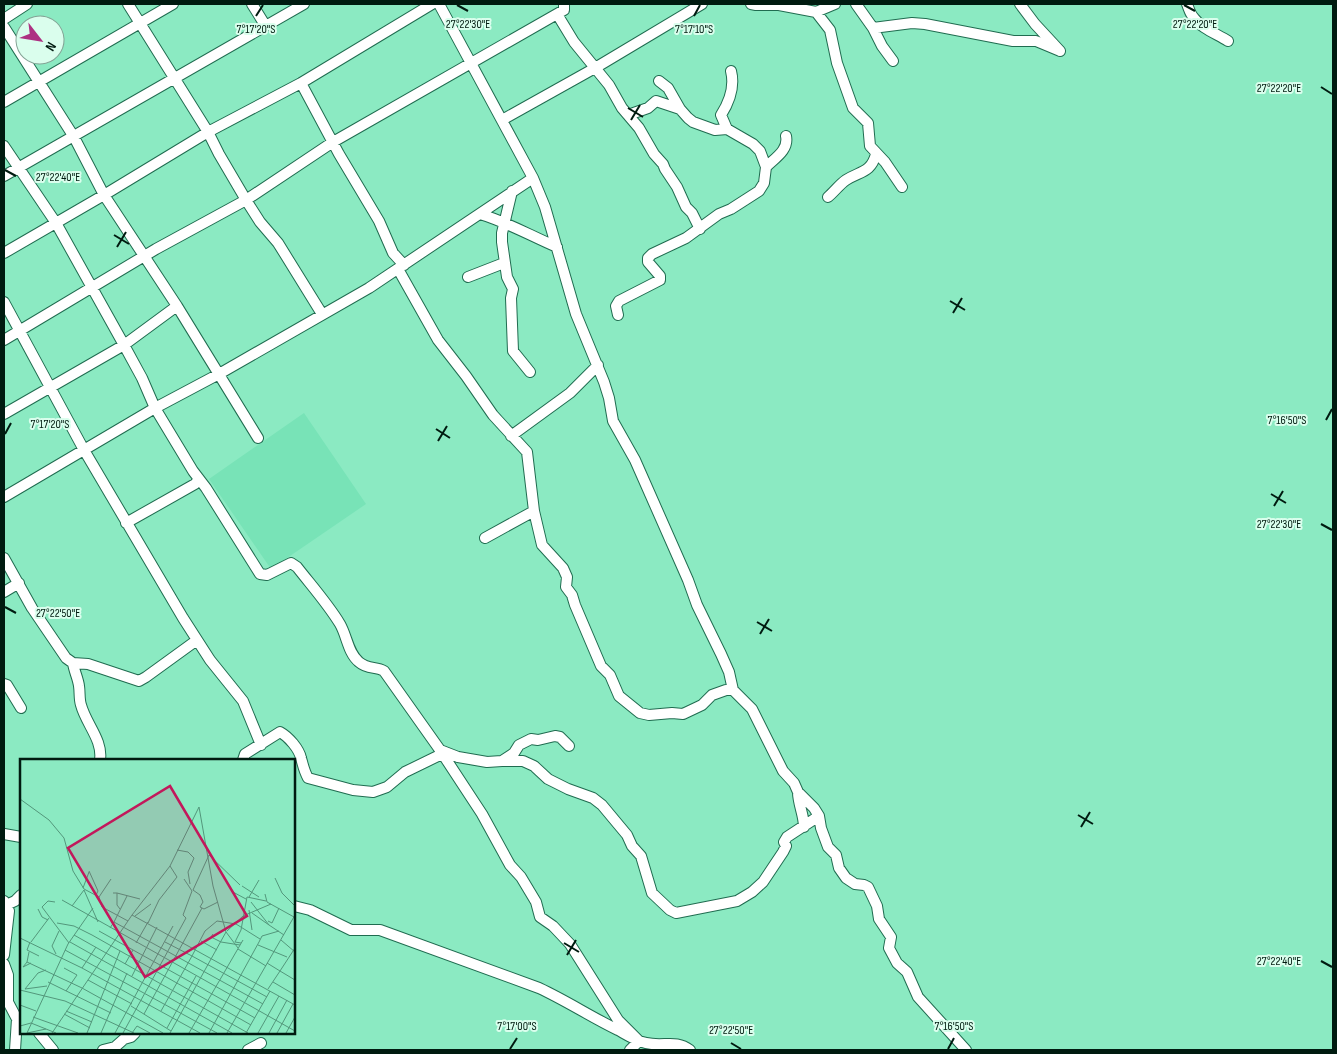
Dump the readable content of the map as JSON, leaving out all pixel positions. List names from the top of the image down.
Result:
{
  "north": "bottom right",
  "coordinates": [
    "27°22'30\"E",
    "27°22'20\"E",
    "7°17'20\"S",
    "7°17'10\"S",
    "27°22'40\"E",
    "7°16'50\"S",
    "27°22'50\"E",
    "7°17'00\"S"
  ]
}
